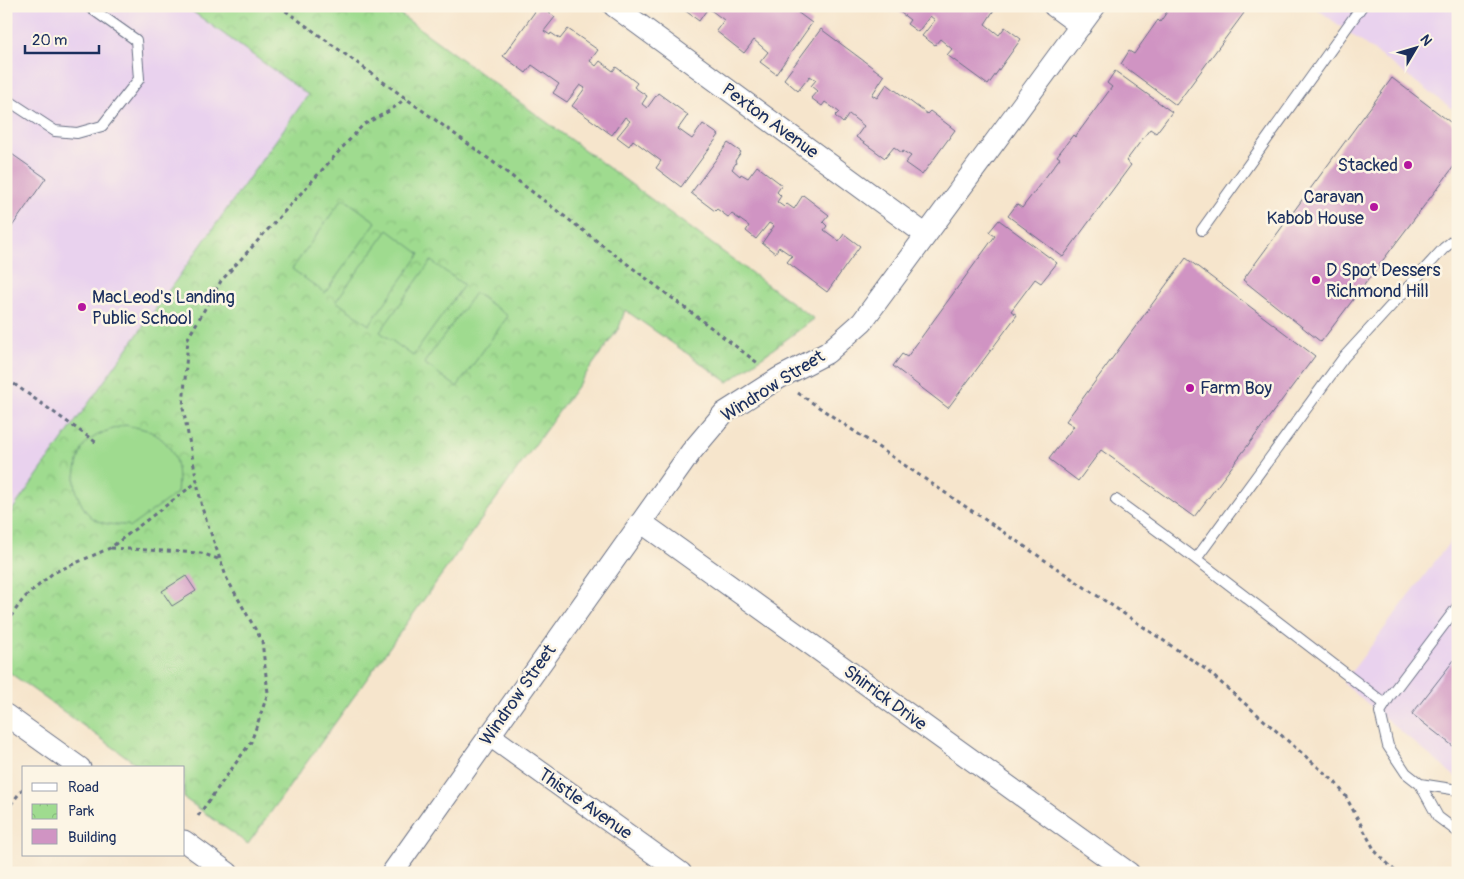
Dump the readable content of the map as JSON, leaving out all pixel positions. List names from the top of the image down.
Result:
{
  "streets": {
    "street": [
      "Pexton Avenue",
      "Windrow Street",
      "Shirrick Drive",
      "Thistle Avenue"
    ]
  },
  "crossings": [
    ["Pexton Avenue", "Windrow Street"],
    ["Windrow Street", "Shirrick Drive"],
    ["Windrow Street", "Thistle Avenue"]
  ],
  "places": [
    "Stacked",
    "Caravan Kabob House",
    "D Spot Dessers Richmond Hill",
    "MacLeod's Landing Public School",
    "Farm Boy"
  ],
  "legend": ["Road", "Park", "Building"],
  "scale_bar": "20 m",
  "north": "top right"
}
